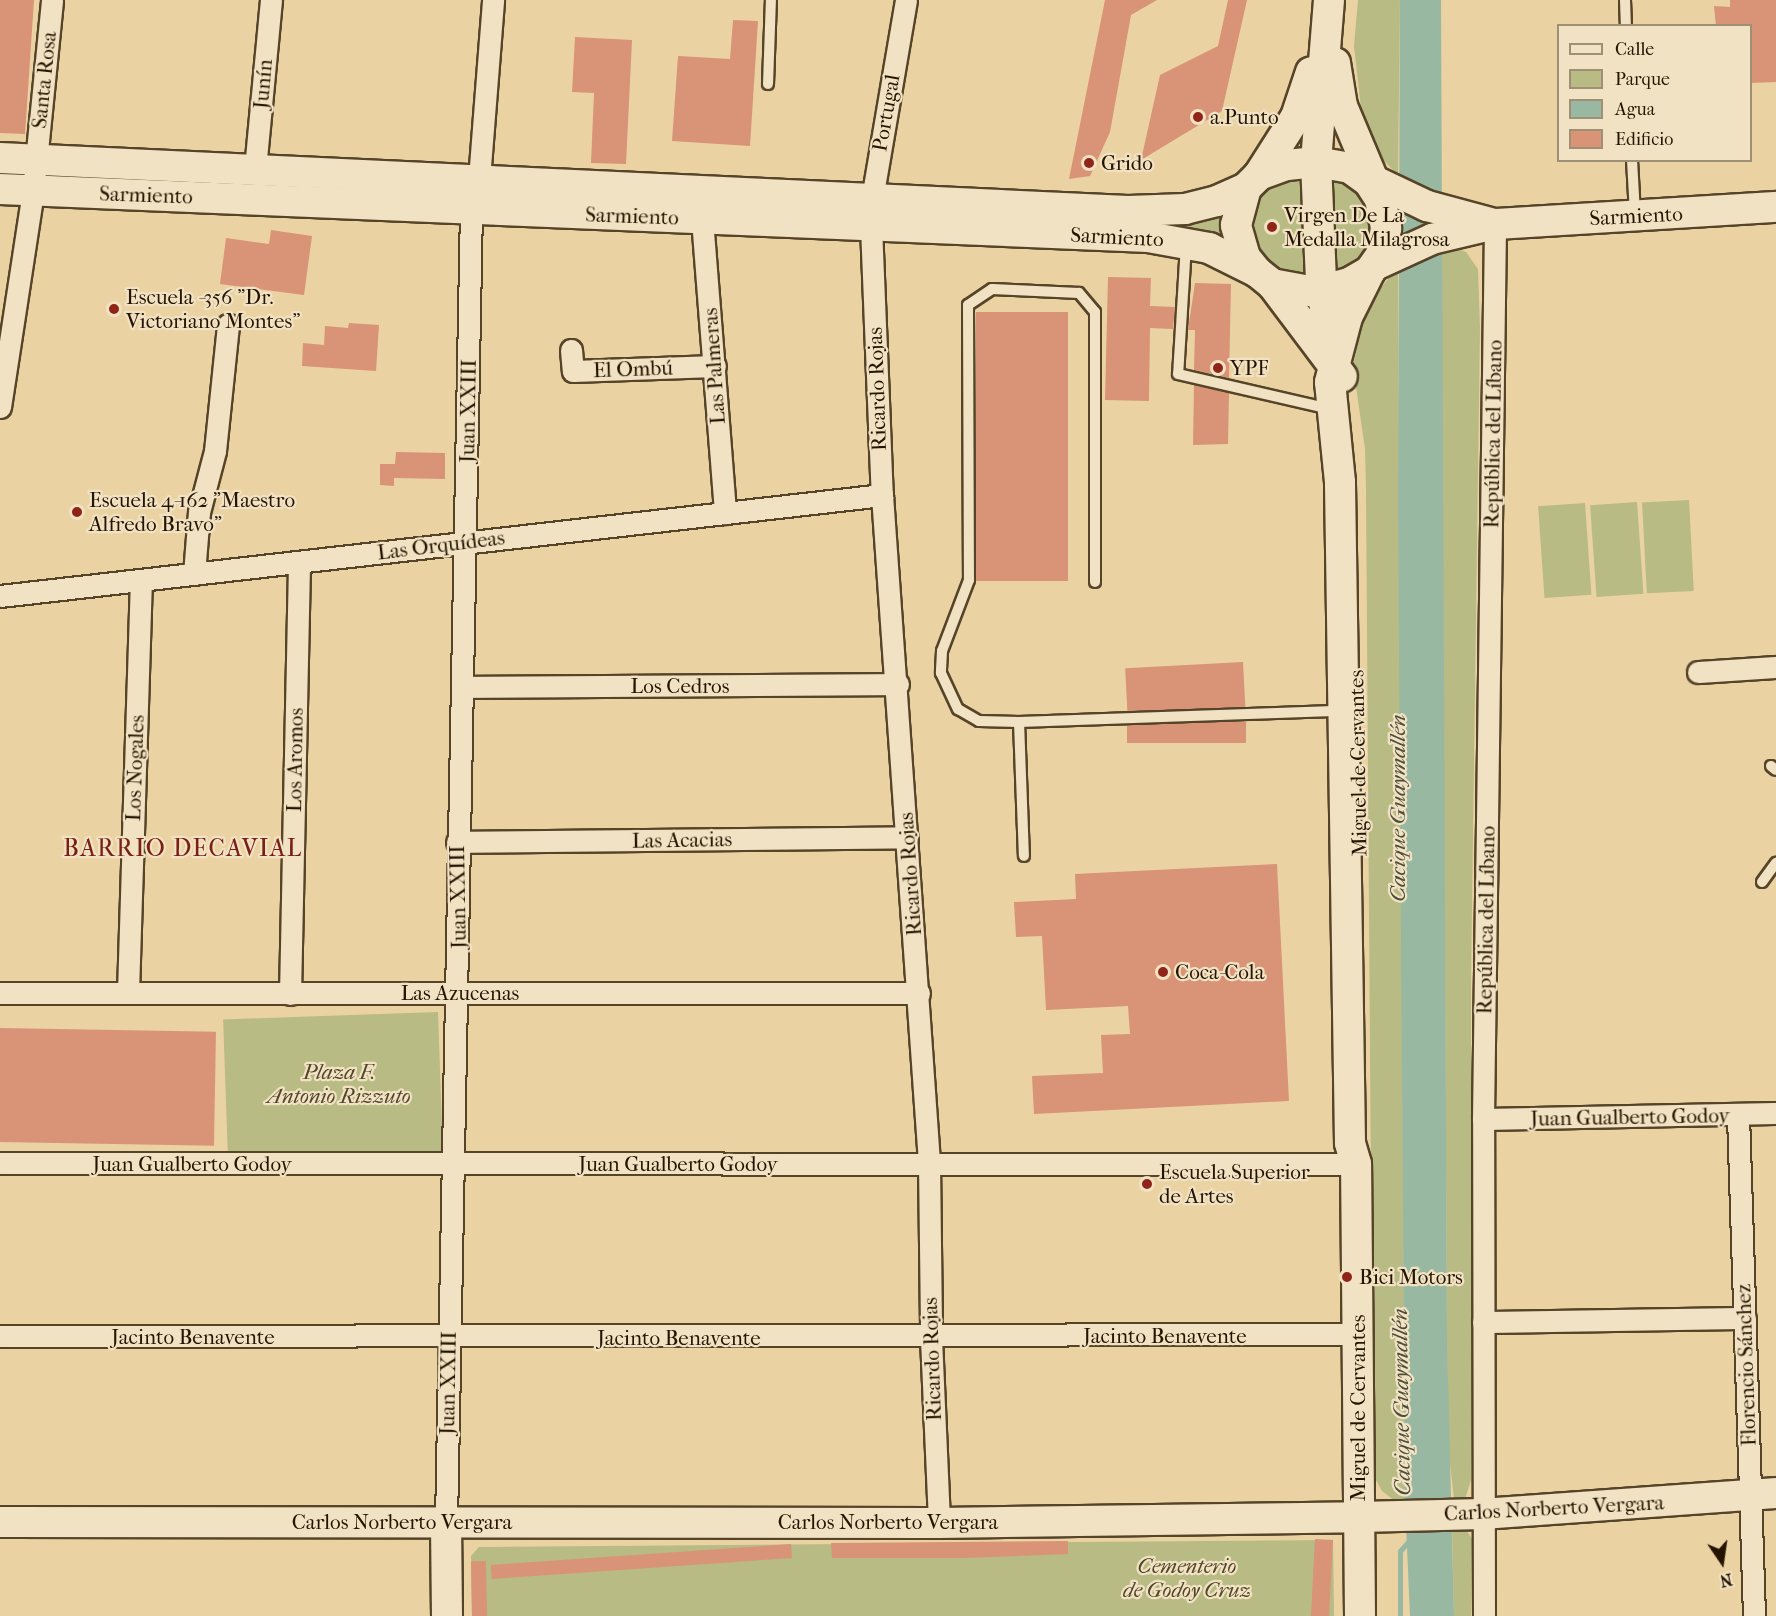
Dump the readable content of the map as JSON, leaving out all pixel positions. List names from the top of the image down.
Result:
{
  "streets": {
    "main road": [
      "Sarmiento",
      "Juan XXIII",
      "Miguel de Cervantes",
      "Carlos Norberto Vergara"
    ],
    "street": [
      "Santa Rosa",
      "Junín",
      "Portugal",
      "Las Palmeras",
      "El Ombú",
      "Ricardo Rojas",
      "República del Líbano",
      "Las Orquídeas",
      "Los Cedros",
      "Los Aromos",
      "Los Nogales",
      "Las Acacias",
      "Las Azucenas",
      "Juan Gualberto Godoy",
      "Jacinto Benavente",
      "Florencio Sánchez"
    ]
  },
  "crossings": [
    ["Santa Rosa", "Sarmiento"],
    ["Junín", "Sarmiento"],
    ["Portugal", "Sarmiento"],
    ["Portugal", "Ricardo Rojas"],
    ["Sarmiento", "Las Palmeras"],
    ["Sarmiento", "Ricardo Rojas"],
    ["Sarmiento", "Juan XXIII"],
    ["Sarmiento", "República del Líbano"],
    ["Sarmiento", "Miguel de Cervantes"],
    ["Las Palmeras", "El Ombú"],
    ["Las Palmeras", "Las Orquídeas"],
    ["Ricardo Rojas", "Las Orquídeas"],
    ["Ricardo Rojas", "Los Cedros"],
    ["Ricardo Rojas", "Las Acacias"],
    ["Ricardo Rojas", "Las Azucenas"],
    ["Ricardo Rojas", "Juan Gualberto Godoy"],
    ["Ricardo Rojas", "Jacinto Benavente"],
    ["Ricardo Rojas", "Carlos Norberto Vergara"],
    ["Juan XXIII", "Las Orquídeas"],
    ["Juan XXIII", "Los Cedros"],
    ["Juan XXIII", "Las Acacias"],
    ["Juan XXIII", "Las Azucenas"],
    ["Juan XXIII", "Juan Gualberto Godoy"],
    ["Juan XXIII", "Jacinto Benavente"],
    ["Juan XXIII", "Carlos Norberto Vergara"],
    ["República del Líbano", "Juan Gualberto Godoy"],
    ["República del Líbano", "Carlos Norberto Vergara"],
    ["Las Orquídeas", "Los Aromos"],
    ["Las Orquídeas", "Los Nogales"],
    ["Los Aromos", "Las Azucenas"],
    ["Miguel de Cervantes", "Juan Gualberto Godoy"],
    ["Miguel de Cervantes", "Jacinto Benavente"],
    ["Miguel de Cervantes", "Carlos Norberto Vergara"],
    ["Los Nogales", "Las Azucenas"],
    ["Juan Gualberto Godoy", "Florencio Sánchez"],
    ["Florencio Sánchez", "Carlos Norberto Vergara"]
  ],
  "districts": ["BARRIO DECAVIAL"],
  "water": ["Cacique Guaymallén"],
  "parks": ["Plaza F. Antonio Rizzuto", "Cementerio de Godoy Cruz"],
  "places": [
    "a.Punto",
    "Grido",
    "Virgen De La Medalla Milagrosa",
    "Escuela -356 \"Dr. Victoriano Montes\"",
    "YPF",
    "Escuela 4-162 \"Maestro Alfredo Bravo\"",
    "Coca-Cola",
    "Escuela Superior de Artes",
    "Bici Motors"
  ],
  "legend": [
    "Calle",
    "Parque",
    "Agua",
    "Edificio"
  ],
  "north": "bottom"
}
